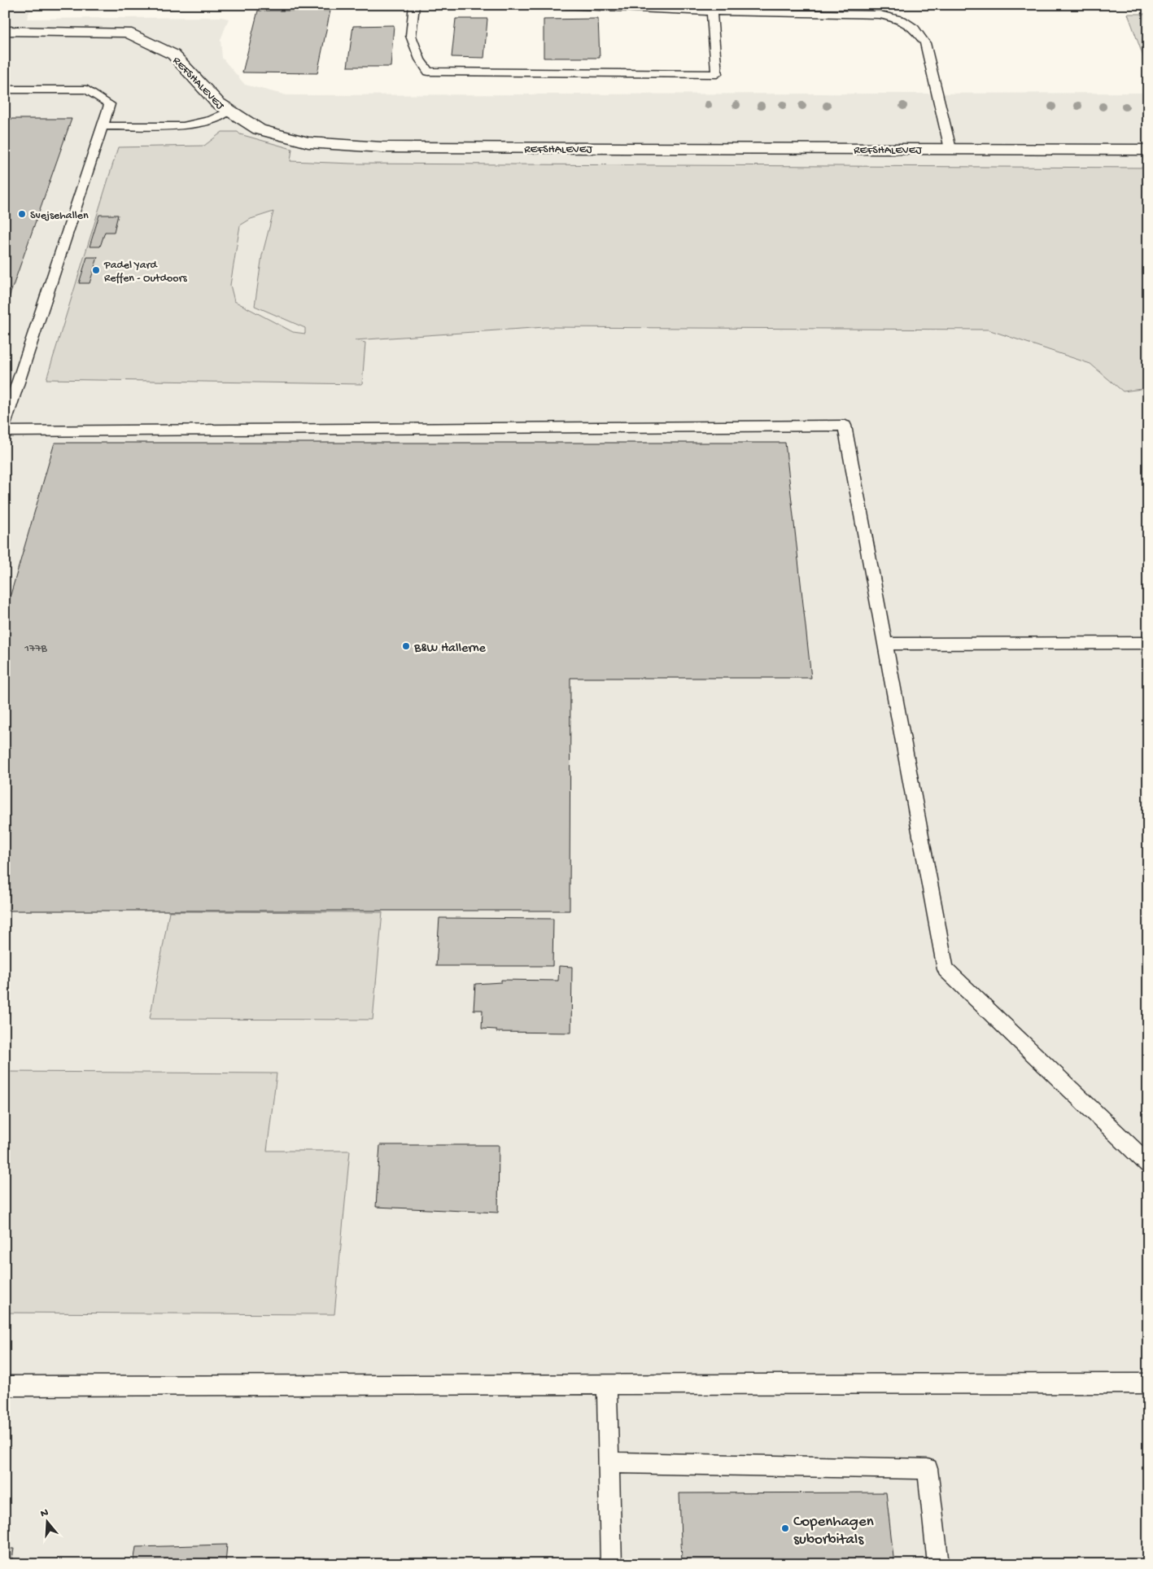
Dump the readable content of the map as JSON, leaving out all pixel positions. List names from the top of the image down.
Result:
{
  "streets": {
    "street": ["REFSHALEVEJ"]
  },
  "places": [
    "Svejsehallen",
    "Padel Yard Reffen - Outdoors",
    "B&W Hallerne",
    "Copenhagen suborbitals"
  ],
  "house_numbers": ["177B"],
  "north": "top"
}
